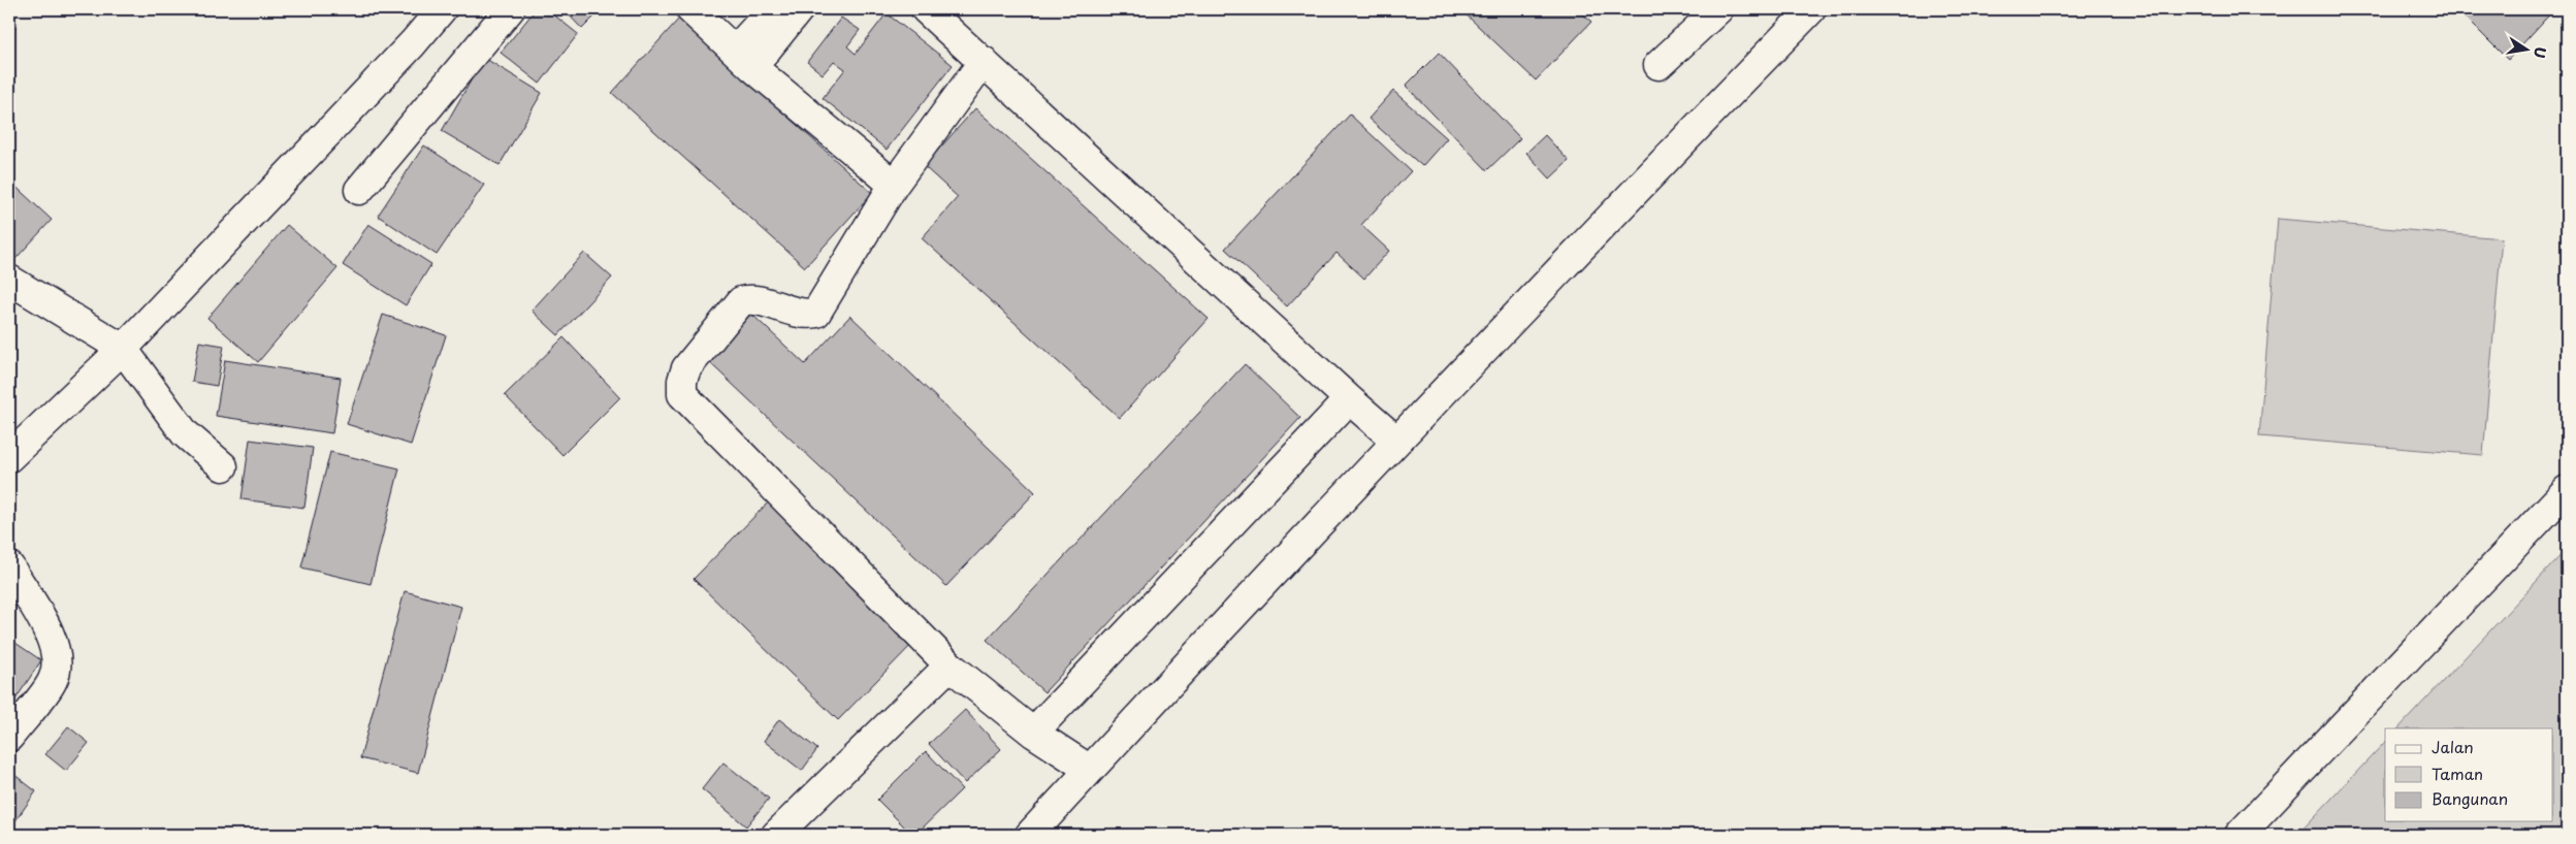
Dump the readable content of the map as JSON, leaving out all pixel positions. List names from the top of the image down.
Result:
{
  "legend": ["Jalan", "Taman", "Bangunan"],
  "north": "right"
}
